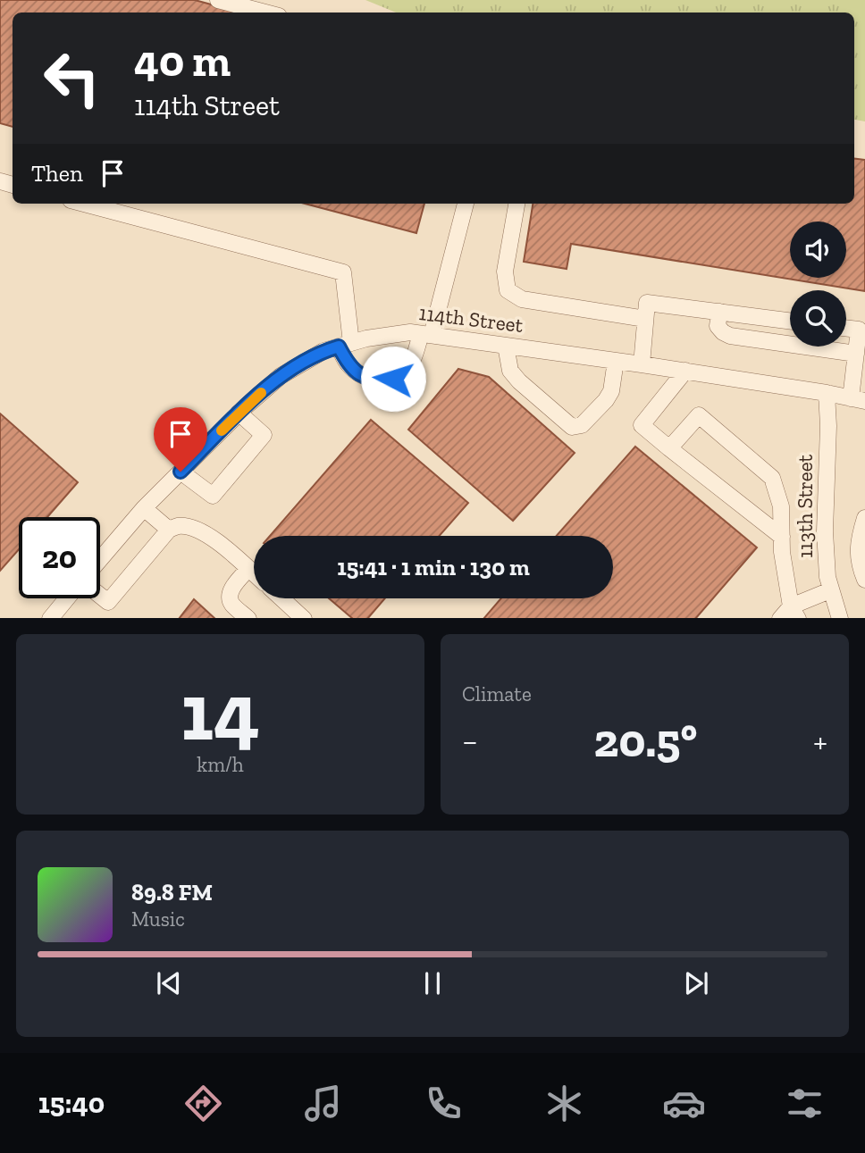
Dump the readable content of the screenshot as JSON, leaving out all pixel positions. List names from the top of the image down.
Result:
{
  "streets": {
    "street": ["114th Street", "113th Street"]
  },
  "crossings": [
    ["114th Street", "113th Street"]
  ],
  "page": {
    "turn": ["40 m", "114th Street"],
    "then": "Then",
    "limit": "20",
    "trip": "15:41 · 1 min · 130 m",
    "tile": [
      ["14", "km/h"],
      "Climate"
    ],
    "heat": ["−", "20.5°", "+"],
    "song": ["89.8 FM", "Music"],
    "tabs": "15:40"
  }
}
